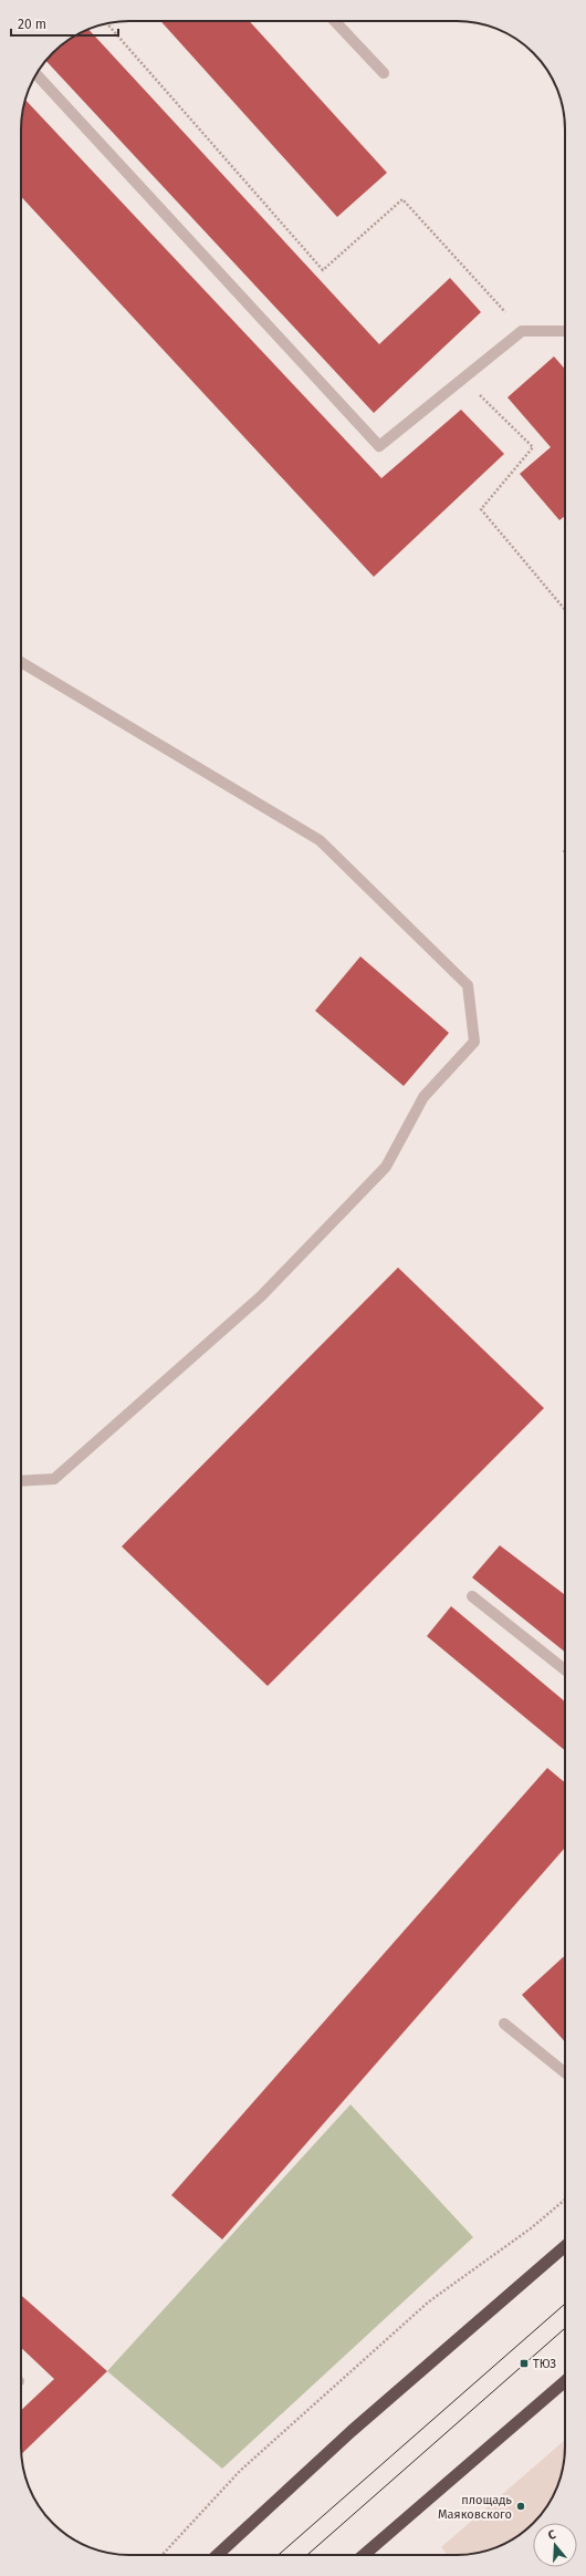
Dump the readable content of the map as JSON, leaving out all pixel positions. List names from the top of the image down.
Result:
{
  "places": {
    "transit": ["ТЮЗ"],
    "other": ["площадь Маяковского"]
  },
  "scale_bar": "20 m",
  "north": "top"
}
